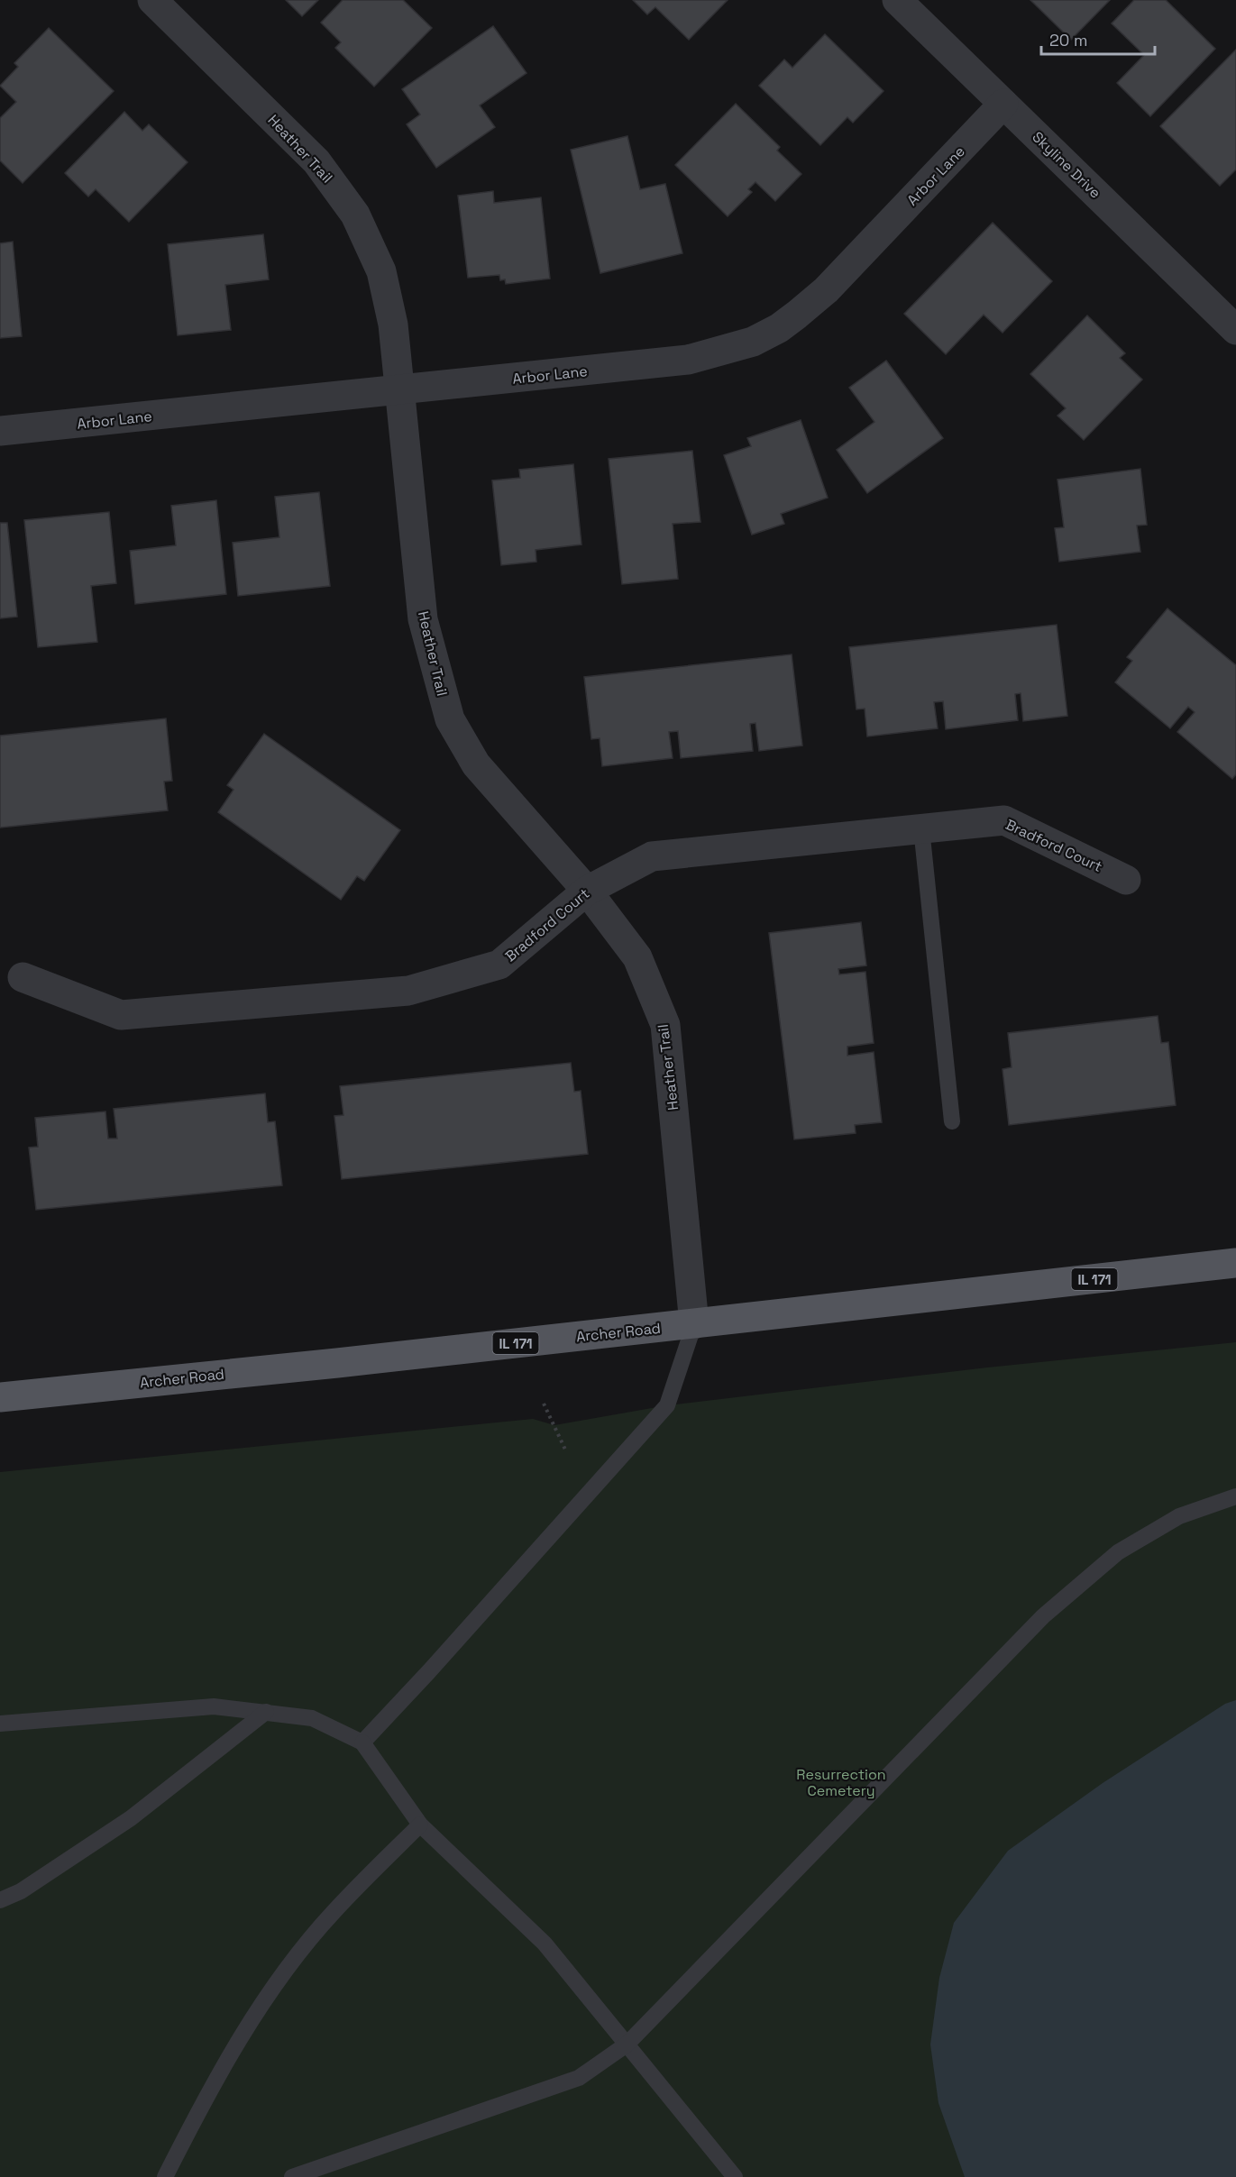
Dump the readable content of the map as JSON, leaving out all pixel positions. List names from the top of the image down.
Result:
{
  "streets": {
    "main road": ["IL 171", "Archer Road"],
    "street": [
      "Heather Trail",
      "Skyline Drive",
      "Arbor Lane",
      "Bradford Court"
    ]
  },
  "crossings": [
    ["Heather Trail", "Arbor Lane"],
    ["Heather Trail", "Bradford Court"],
    ["Heather Trail", "Archer Road"],
    ["Skyline Drive", "Arbor Lane"]
  ],
  "parks": ["Resurrection Cemetery"],
  "scale_bar": "20 m"
}
